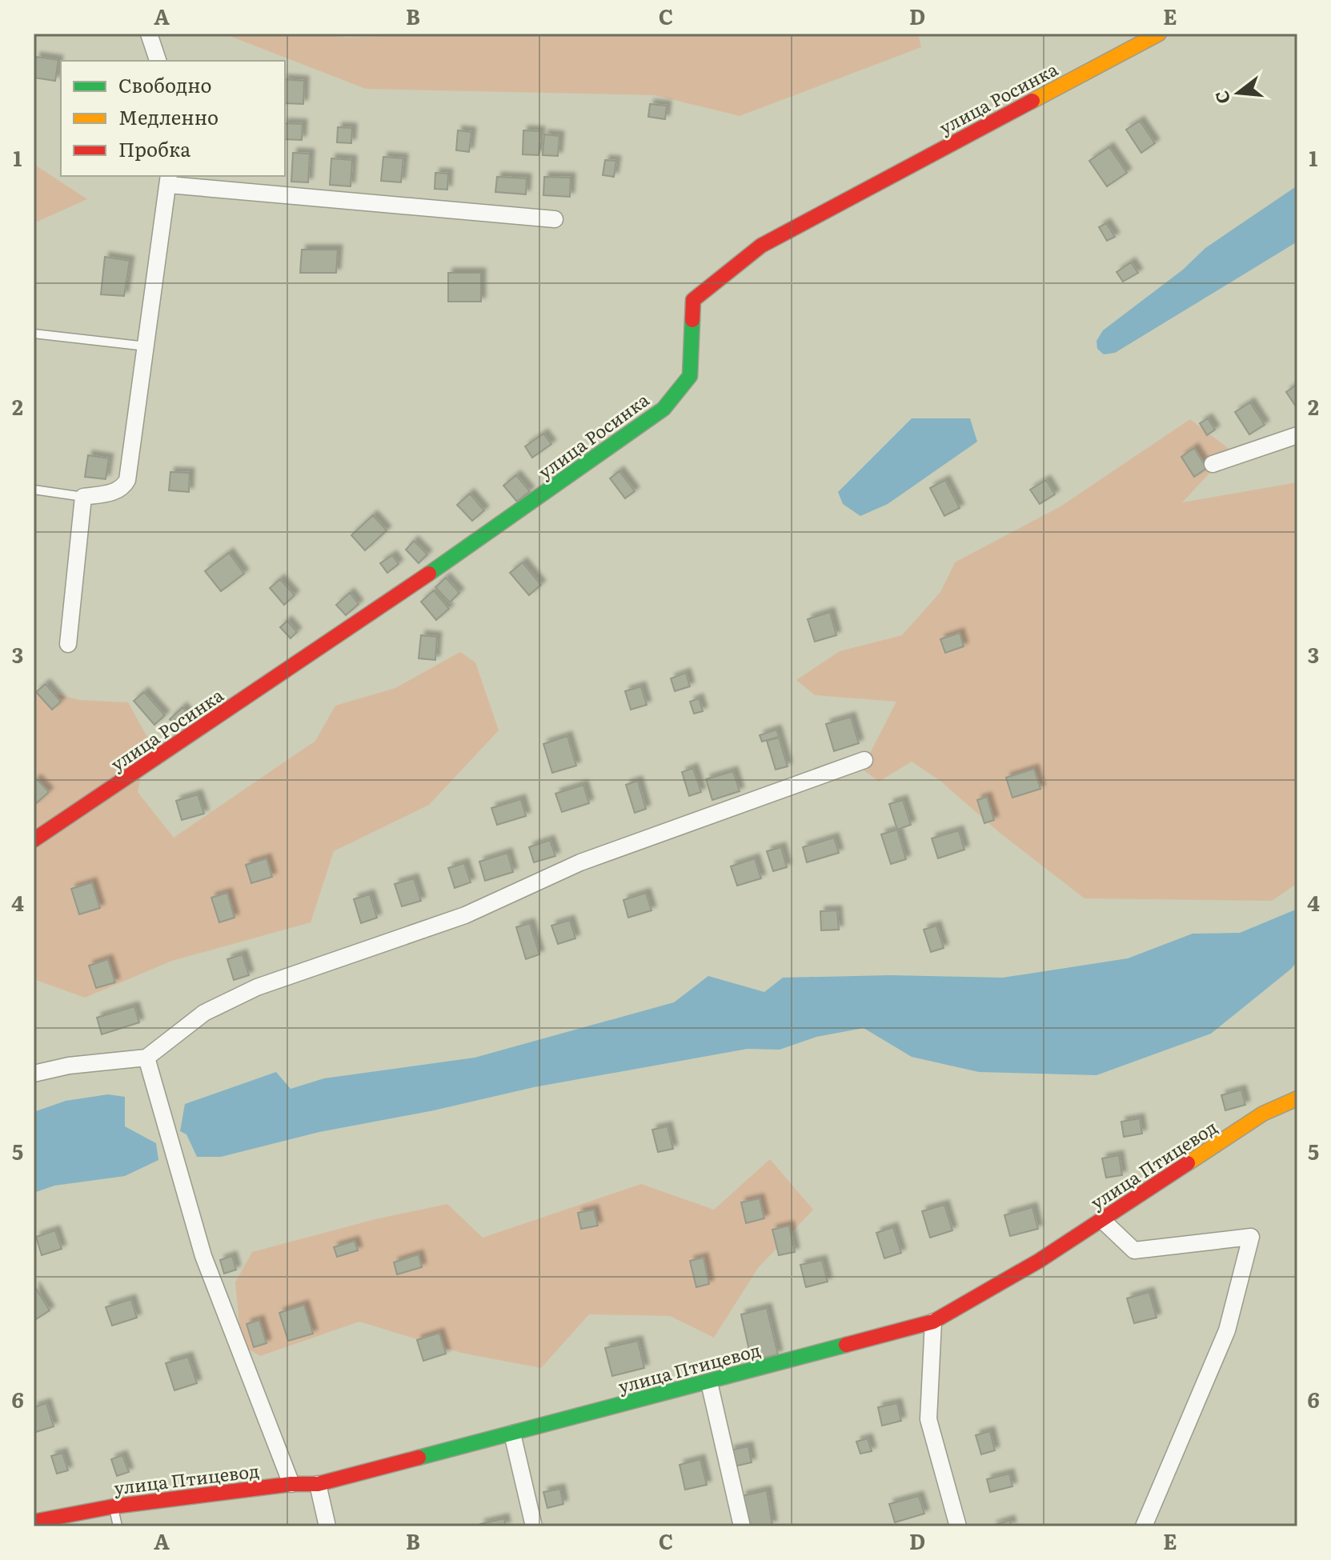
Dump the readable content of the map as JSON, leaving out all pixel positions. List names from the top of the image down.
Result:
{
  "streets": {
    "street": ["улица Росинка", "улица Птицевод"]
  },
  "legend": ["Свободно", "Медленно", "Пробка"],
  "north": "left",
  "grid": {
    "columns": [
      "A",
      "B",
      "C",
      "D",
      "E"
    ],
    "rows": [
      "1",
      "2",
      "3",
      "4",
      "5",
      "6"
    ]
  }
}
